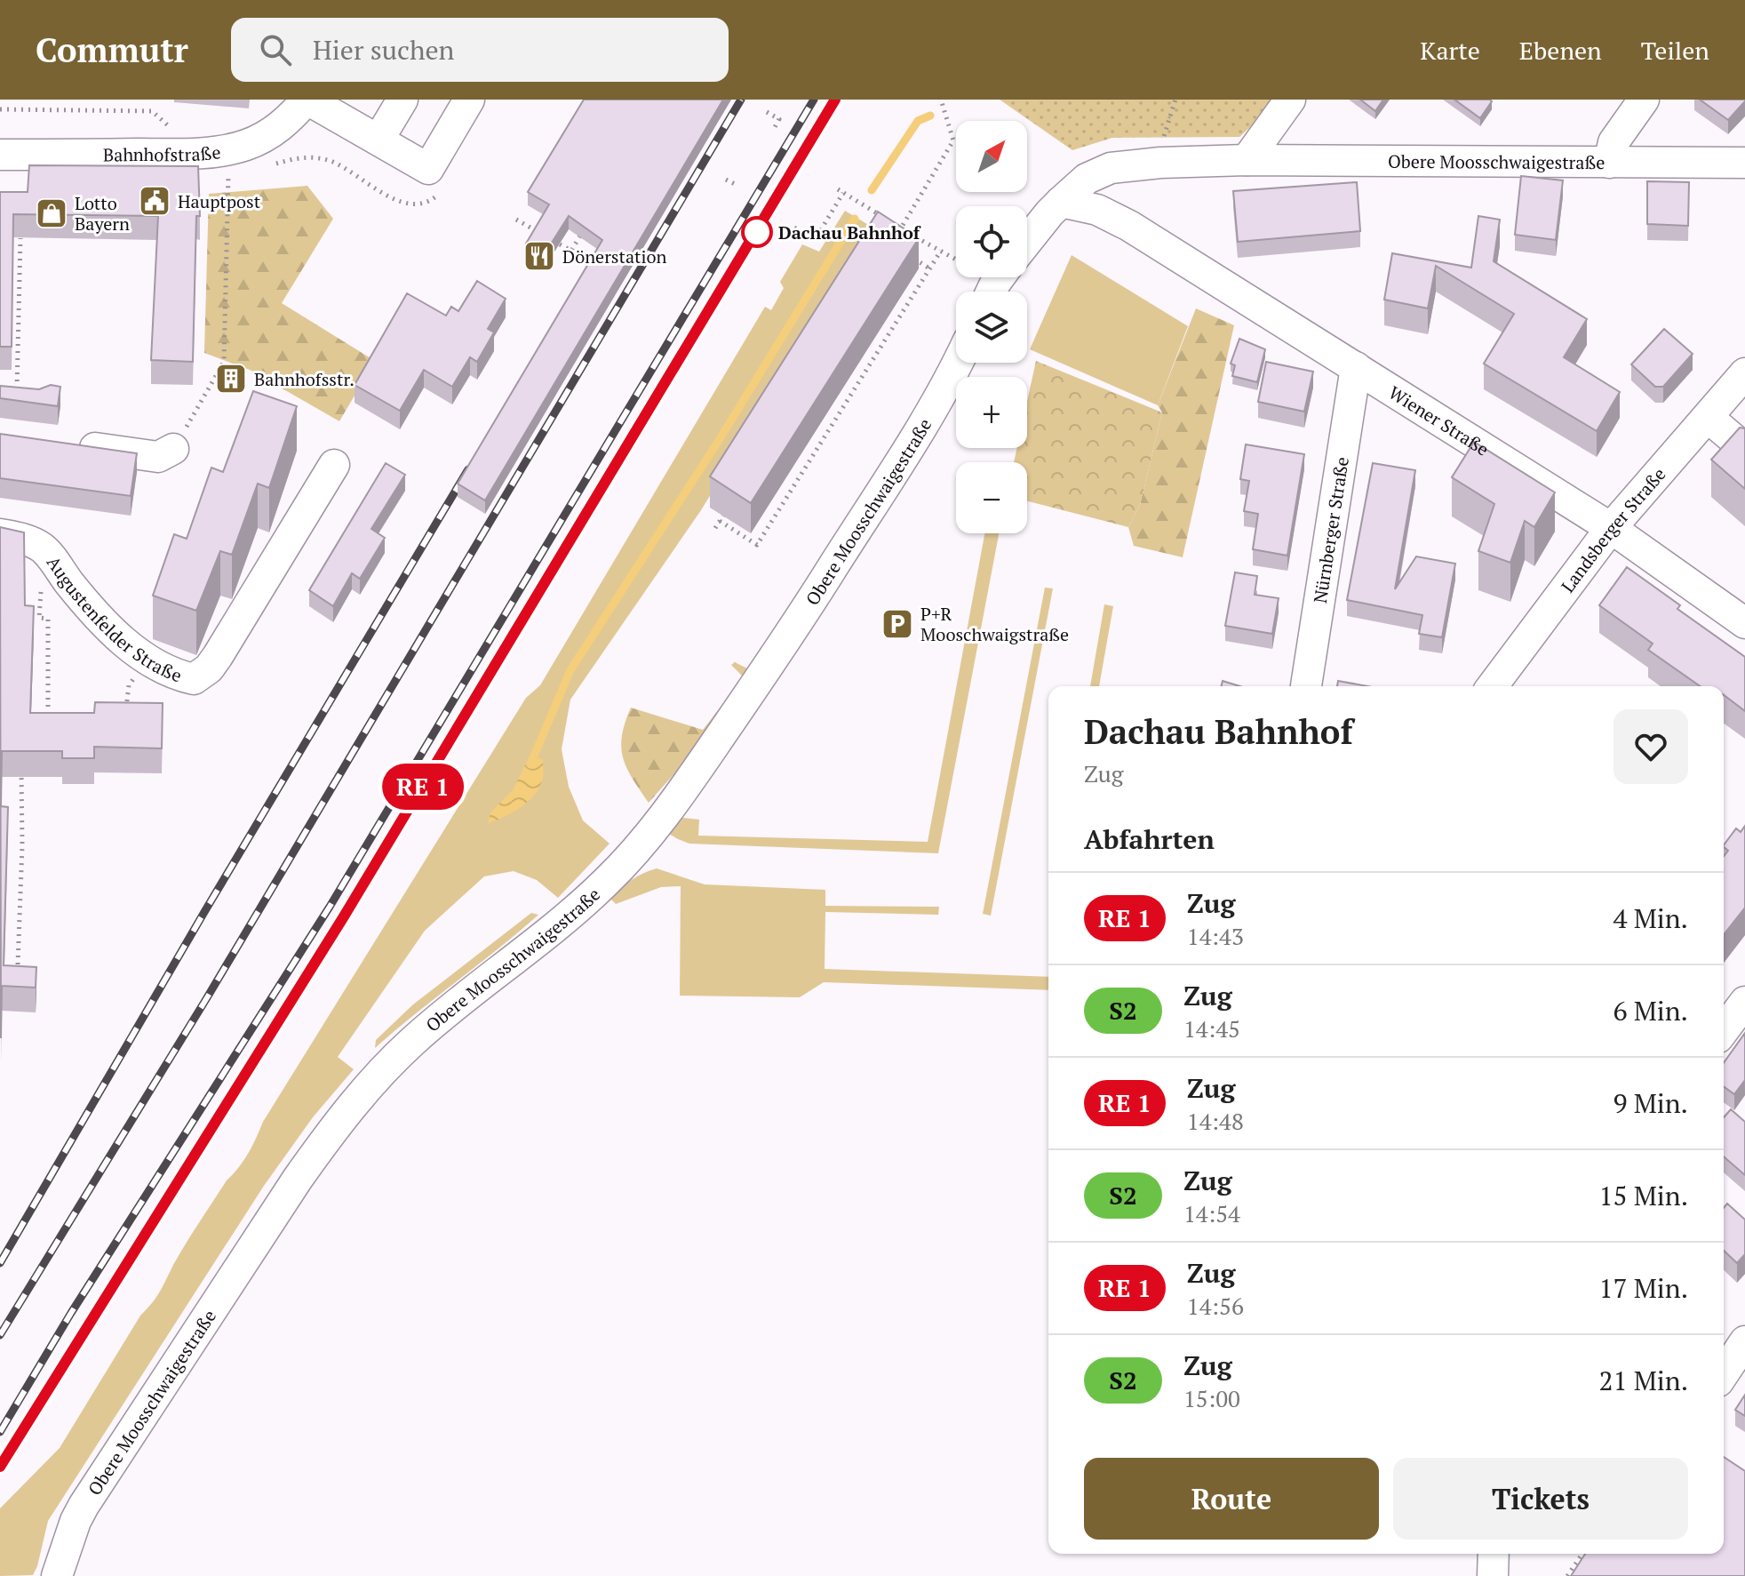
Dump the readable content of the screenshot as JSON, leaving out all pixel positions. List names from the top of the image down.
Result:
{
  "streets": {
    "street": [
      "Bahnhofstraße",
      "Obere Moosschwaigestraße",
      "Wiener Straße",
      "Nürnberger Straße",
      "Landsberger Straße",
      "Augustenfelder Straße"
    ]
  },
  "crossings": [
    ["Obere Moosschwaigestraße", "Wiener Straße"],
    ["Wiener Straße", "Nürnberger Straße"],
    ["Wiener Straße", "Landsberger Straße"]
  ],
  "places": {
    "public building": ["Hauptpost"],
    "shop": ["Lotto Bayern"],
    "other": ["Dachau Bahnhof"],
    "restaurant": ["Dönerstation"],
    "building": ["Bahnhofsstr."],
    "parking": ["P+R Mooschwaigstraße"]
  },
  "north": "top right",
  "page": {
    "header": "Commutr",
    "search": "Hier suchen",
    "nav": ["Karte", "Ebenen", "Teilen"],
    "on_map": "RE 1",
    "map_buttons": ["+", "−"],
    "heading": [
      ["Dachau Bahnhof", "Zug"],
      "Abfahrten"
    ],
    "list": [
      {
        "mark": "RE 1",
        "name": "Zug",
        "note": "14:43",
        "value": "4 Min."
      },
      {
        "mark": "S2",
        "name": "Zug",
        "note": "14:45",
        "value": "6 Min."
      },
      {
        "mark": "RE 1",
        "name": "Zug",
        "note": "14:48",
        "value": "9 Min."
      },
      {
        "mark": "S2",
        "name": "Zug",
        "note": "14:54",
        "value": "15 Min."
      },
      {
        "mark": "RE 1",
        "name": "Zug",
        "note": "14:56",
        "value": "17 Min."
      },
      {
        "mark": "S2",
        "name": "Zug",
        "note": "15:00",
        "value": "21 Min."
      }
    ],
    "buttons": ["Route", "Tickets"]
  }
}
